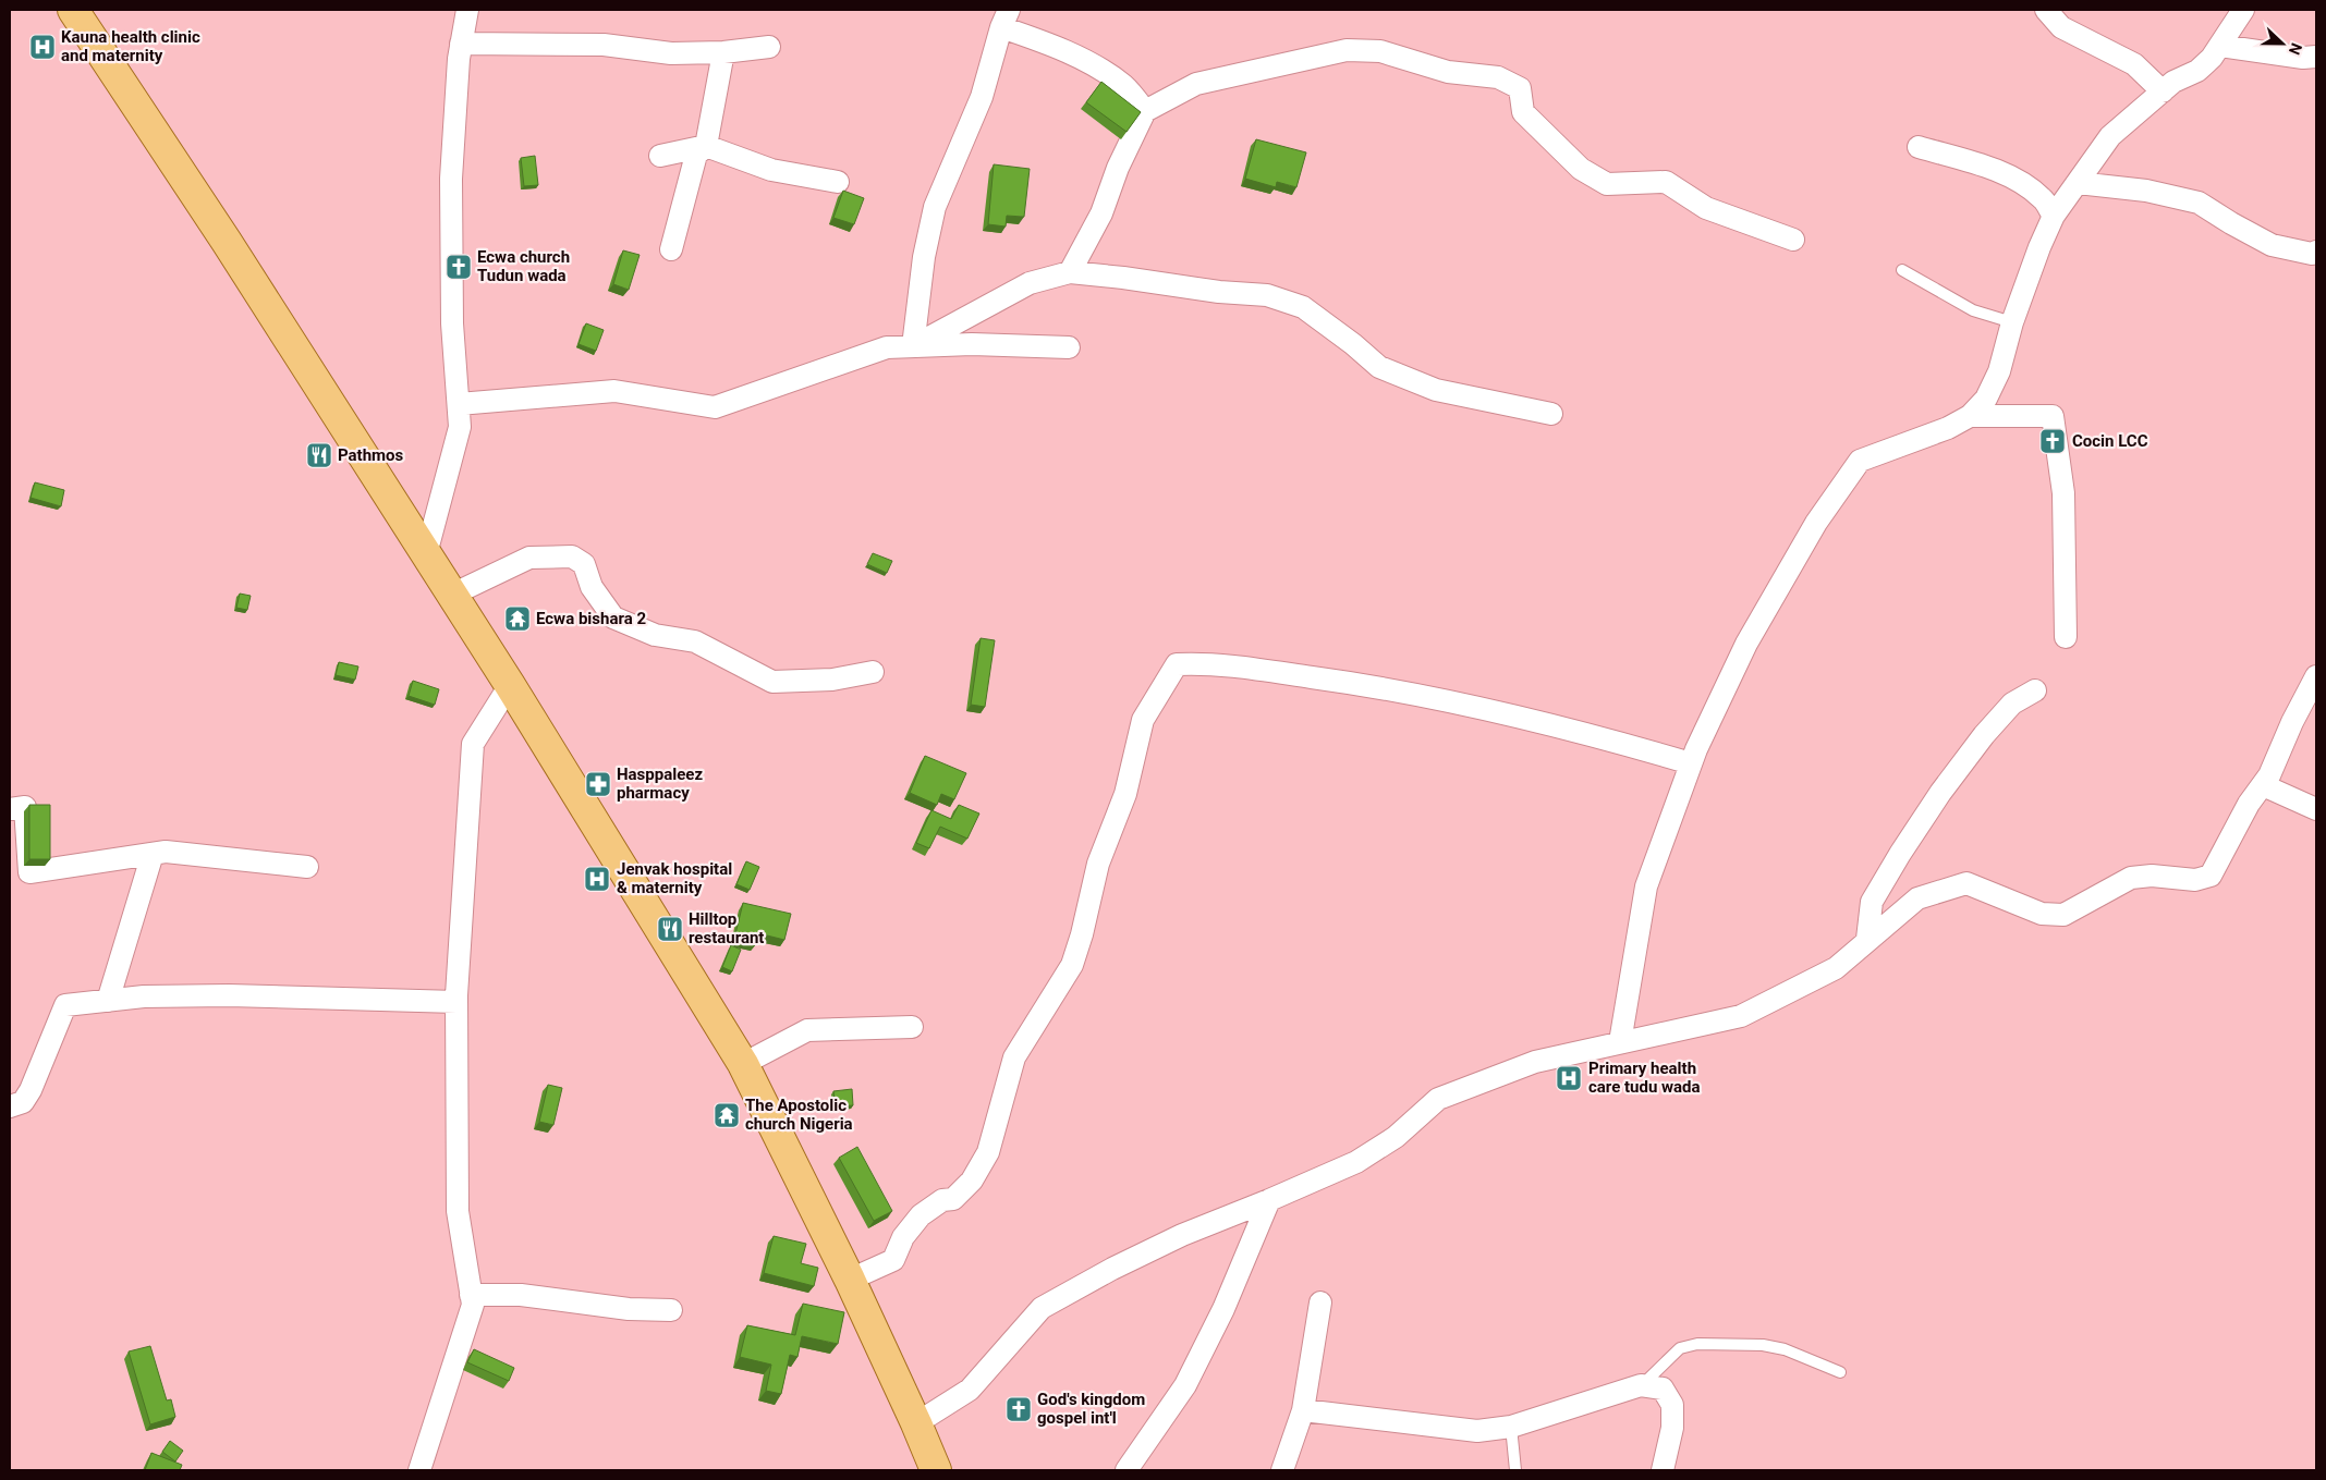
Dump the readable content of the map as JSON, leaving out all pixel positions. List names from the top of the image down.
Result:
{
  "places": {
    "hospital": ["Kauna health clinic and maternity", "Jenvak hospital & maternity", "Primary health care tudu wada"],
    "church": ["Ecwa church Tudun wada", "Cocin LCC", "God's kingdom gospel int'l"],
    "restaurant": ["Pathmos", "Hilltop restaurant"],
    "temple": ["Ecwa bishara 2", "The Apostolic church Nigeria"],
    "pharmacy": ["Hasppaleez pharmacy"]
  },
  "north": "right"
}
